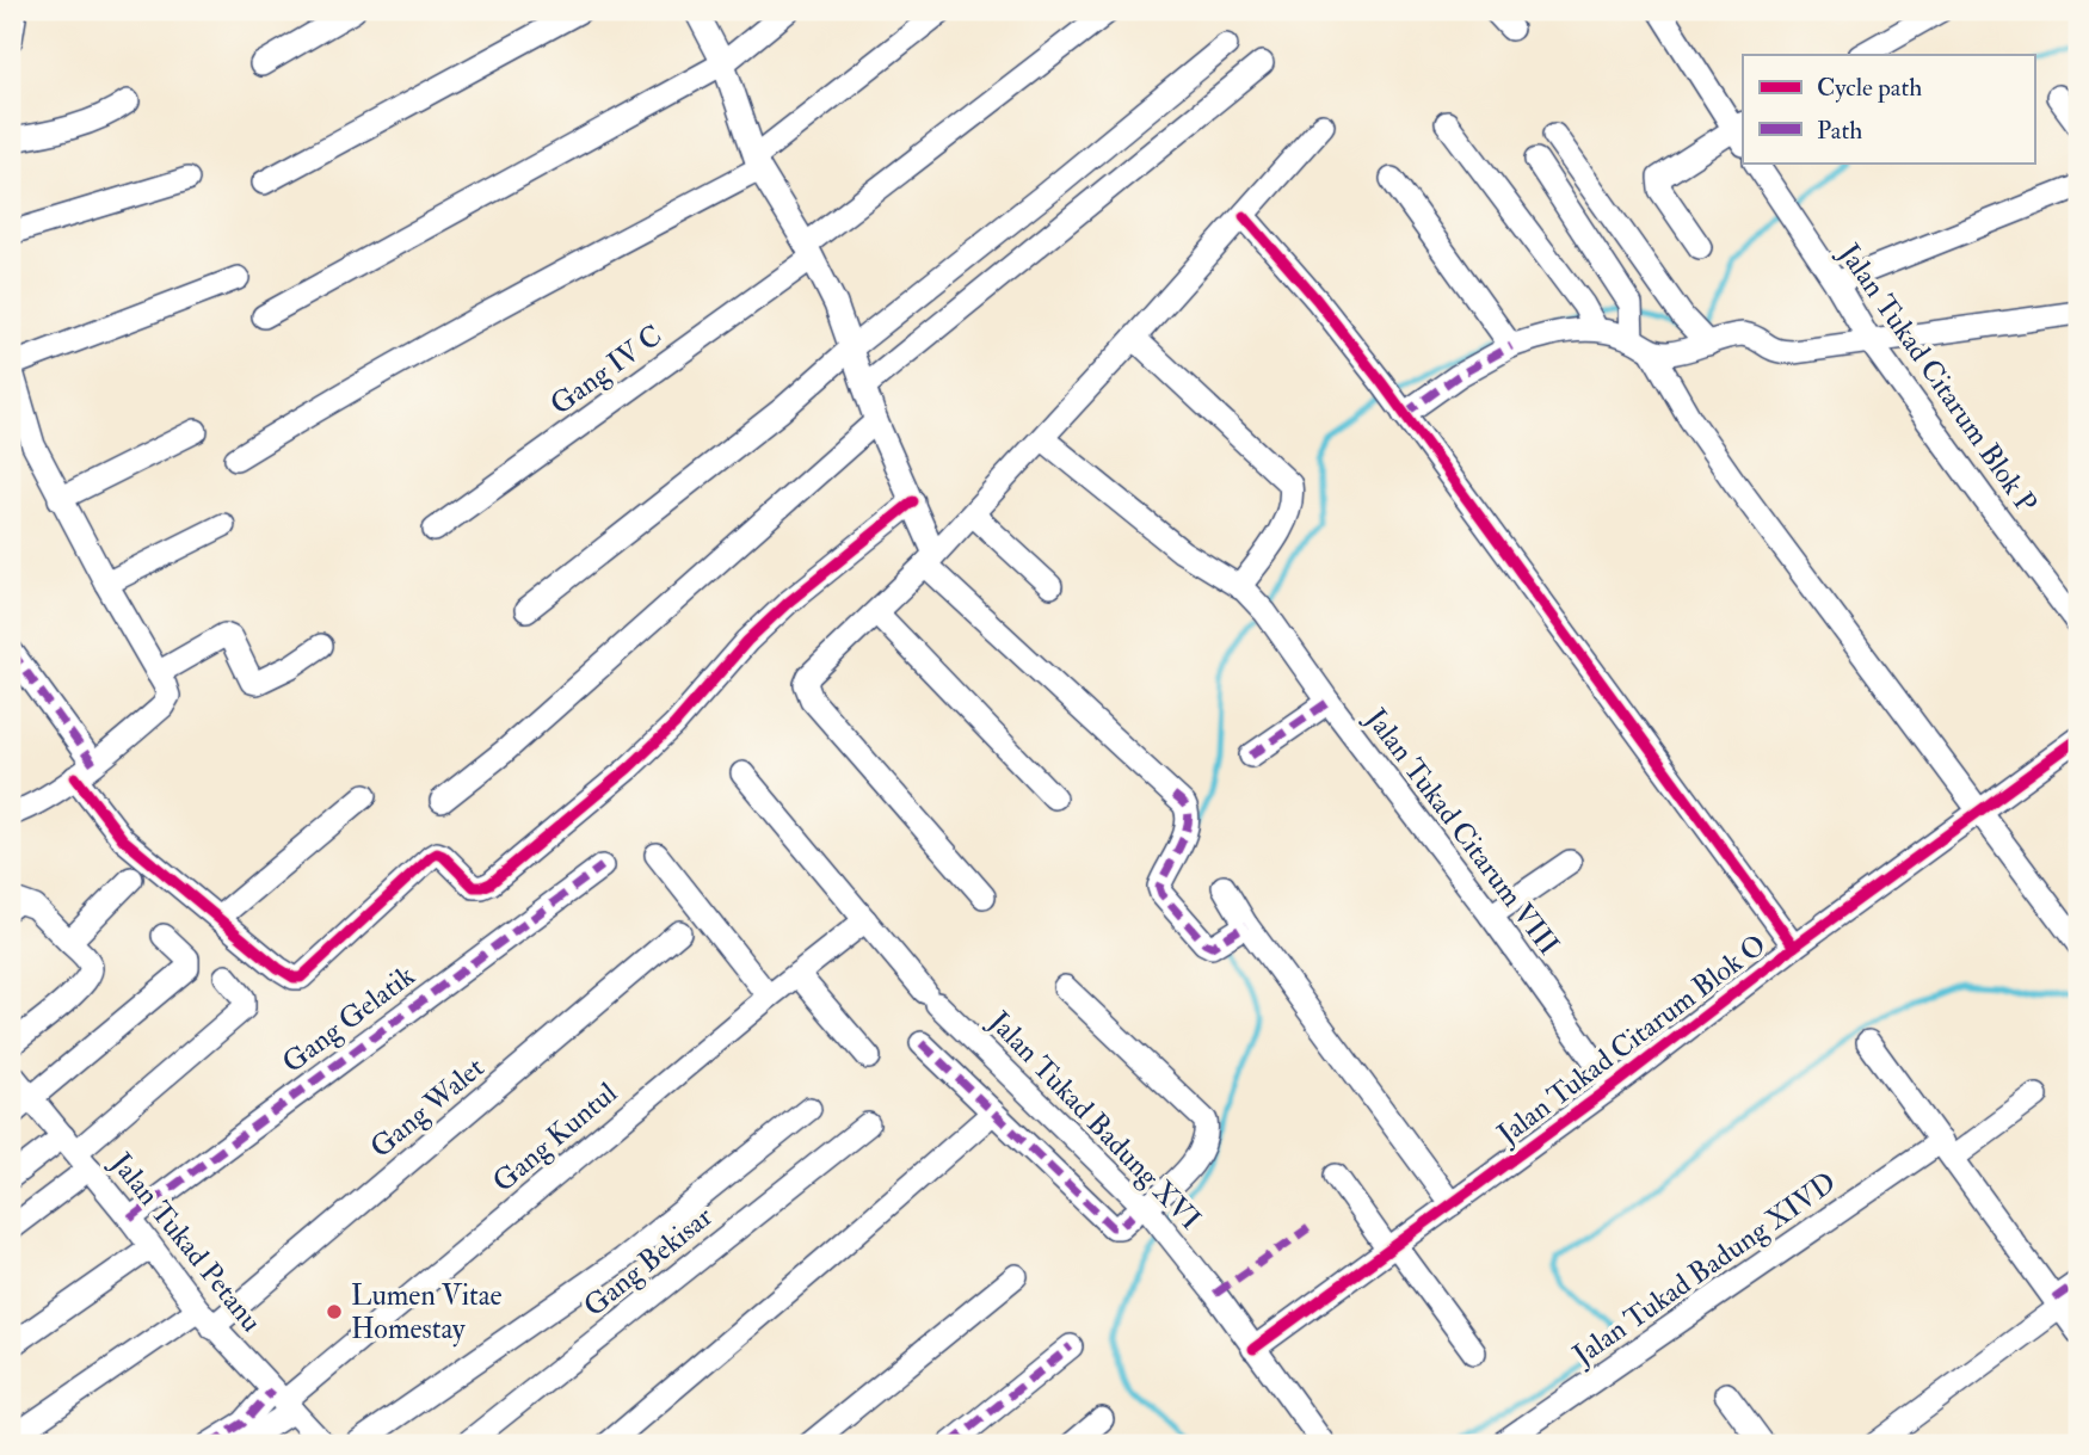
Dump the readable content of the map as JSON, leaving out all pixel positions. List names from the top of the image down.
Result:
{
  "streets": {
    "street": [
      "Gang IV C",
      "Jalan Tukad Citarum Blok P",
      "Jalan Tukad Citarum VIII",
      "Gang Gelatik",
      "Jalan Tukad Citarum Blok O",
      "Gang Walet",
      "Jalan Tukad Badung XVI",
      "Gang Kuntul",
      "Jalan Tukad Petanu",
      "Gang Bekisar",
      "Jalan Tukad Badung XIVD"
    ]
  },
  "crossings": [
    ["Jalan Tukad Citarum VIII", "Jalan Tukad Citarum Blok O"],
    ["Gang Gelatik", "Jalan Tukad Petanu"],
    ["Jalan Tukad Citarum Blok O", "Jalan Tukad Badung XVI"],
    ["Gang Walet", "Jalan Tukad Petanu"],
    ["Jalan Tukad Badung XVI", "Gang Kuntul"],
    ["Gang Kuntul", "Jalan Tukad Petanu"]
  ],
  "places": ["Lumen Vitae Homestay"],
  "legend": ["Cycle path", "Path"]
}
